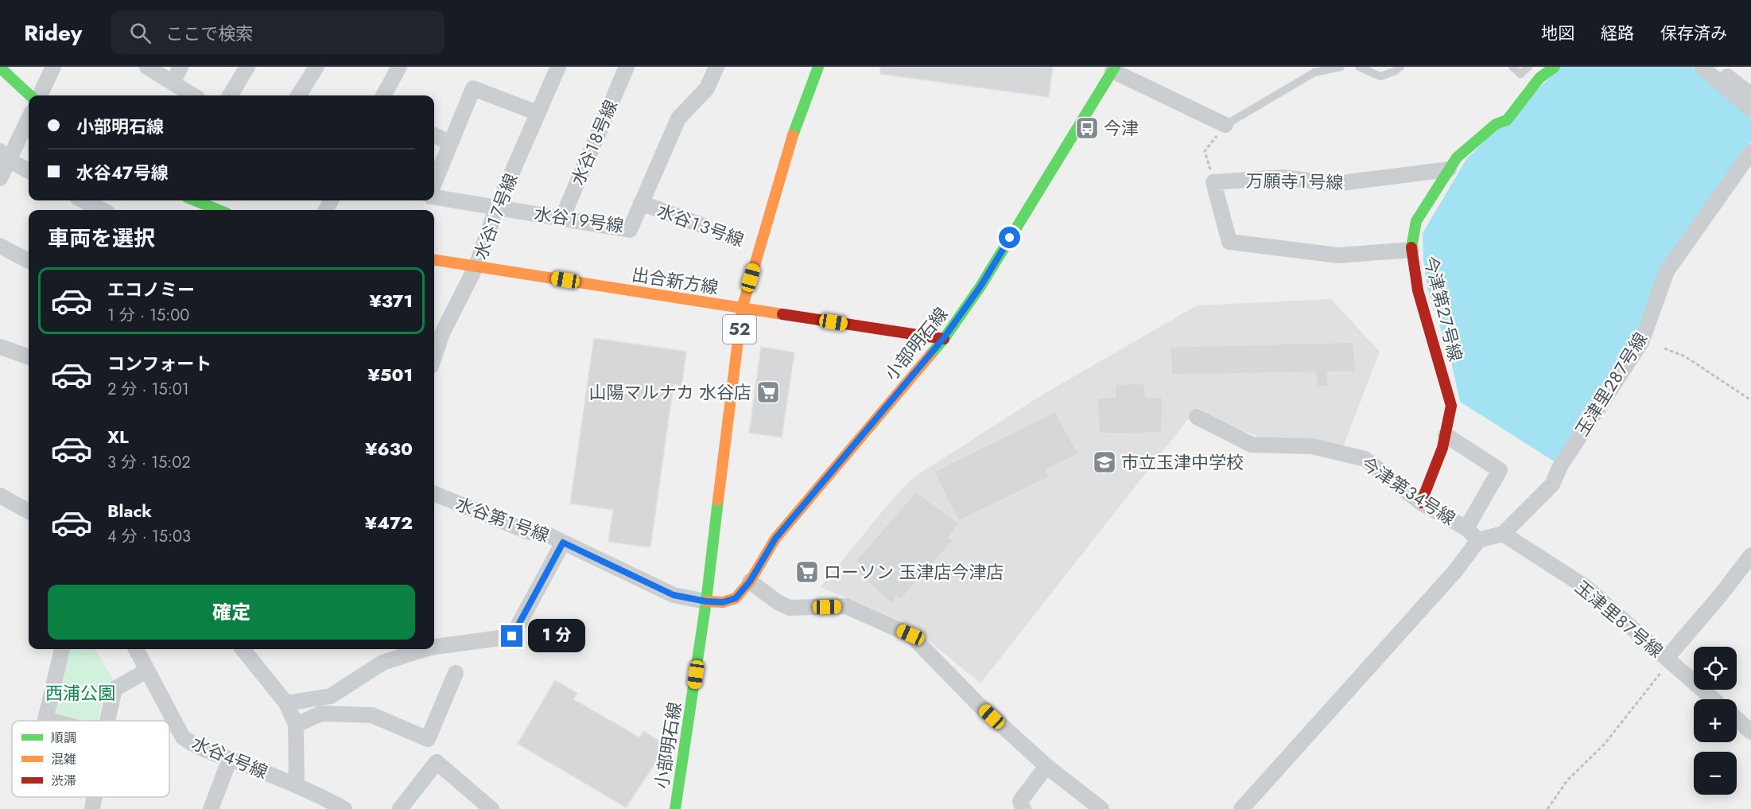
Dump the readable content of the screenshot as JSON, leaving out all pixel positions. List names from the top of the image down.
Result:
{
  "streets": {
    "main road": [
      "出合新方線",
      "今津第２７号線",
      "52",
      "小部明石線"
    ],
    "street": [
      "水谷１８号線",
      "万願寺１号線",
      "水谷１７号線",
      "水谷１９号線",
      "水谷１３号線",
      "玉津里２８７号線",
      "今津第３４号線",
      "水谷第１号線",
      "玉津里８７号線",
      "水谷４号線"
    ]
  },
  "crossings": [
    ["水谷１８号線", "水谷１９号線"],
    ["万願寺１号線", "今津第２７号線"],
    ["水谷１７号線", "水谷１９号線"],
    ["水谷１７号線", "出合新方線"],
    ["水谷１９号線", "水谷１３号線"],
    ["水谷１３号線", "小部明石線"],
    ["出合新方線", "小部明石線"],
    ["今津第２７号線", "今津第３４号線"],
    ["小部明石線", "水谷第１号線"],
    ["玉津里２８７号線", "玉津里８７号線"]
  ],
  "parks": ["西浦公園"],
  "places": {
    "bus stop": ["今津"],
    "supermarket": ["山陽マルナカ 水谷店", "ローソン 玉津店今津店"],
    "school or university": ["市立玉津中学校"]
  },
  "legend": ["順調", "混雑", "渋滞"],
  "page": {
    "header": "Ridey",
    "search": "ここで検索",
    "nav": ["地図", "経路", "保存済み"],
    "banner": ["小部明石線", "水谷４７号線"],
    "heading": "車両を選択",
    "list": [
      {
        "name": "エコノミー",
        "note": "1 分 · 15:00",
        "value": "¥371"
      },
      {
        "name": "コンフォート",
        "note": "2 分 · 15:01",
        "value": "¥501"
      },
      {
        "name": "XL",
        "note": "3 分 · 15:02",
        "value": "¥630"
      },
      {
        "name": "Black",
        "note": "4 分 · 15:03",
        "value": "¥472"
      }
    ],
    "buttons": "確定",
    "bubble": "1 分",
    "map_buttons": ["+", "−"]
  }
}
